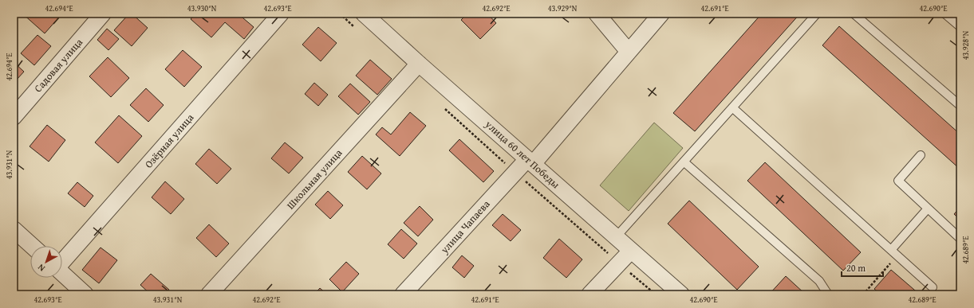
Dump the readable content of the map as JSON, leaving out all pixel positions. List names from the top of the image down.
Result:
{
  "streets": {
    "street": [
      "Садовая улица",
      "Озёрная улица",
      "улица 60 лет Победы",
      "Школьная улица",
      "улица Чапаева"
    ]
  },
  "crossings": [
    ["улица 60 лет Победы", "Школьная улица"],
    ["улица 60 лет Победы", "улица Чапаева"]
  ],
  "scale_bar": "20 m",
  "north": "bottom left",
  "coordinates": [
    "42.694°E",
    "43.930°N",
    "42.693°E",
    "42.692°E",
    "43.929°N",
    "42.691°E",
    "42.690°E",
    "43.928°N",
    "43.931°N",
    "42.689°E"
  ]
}
